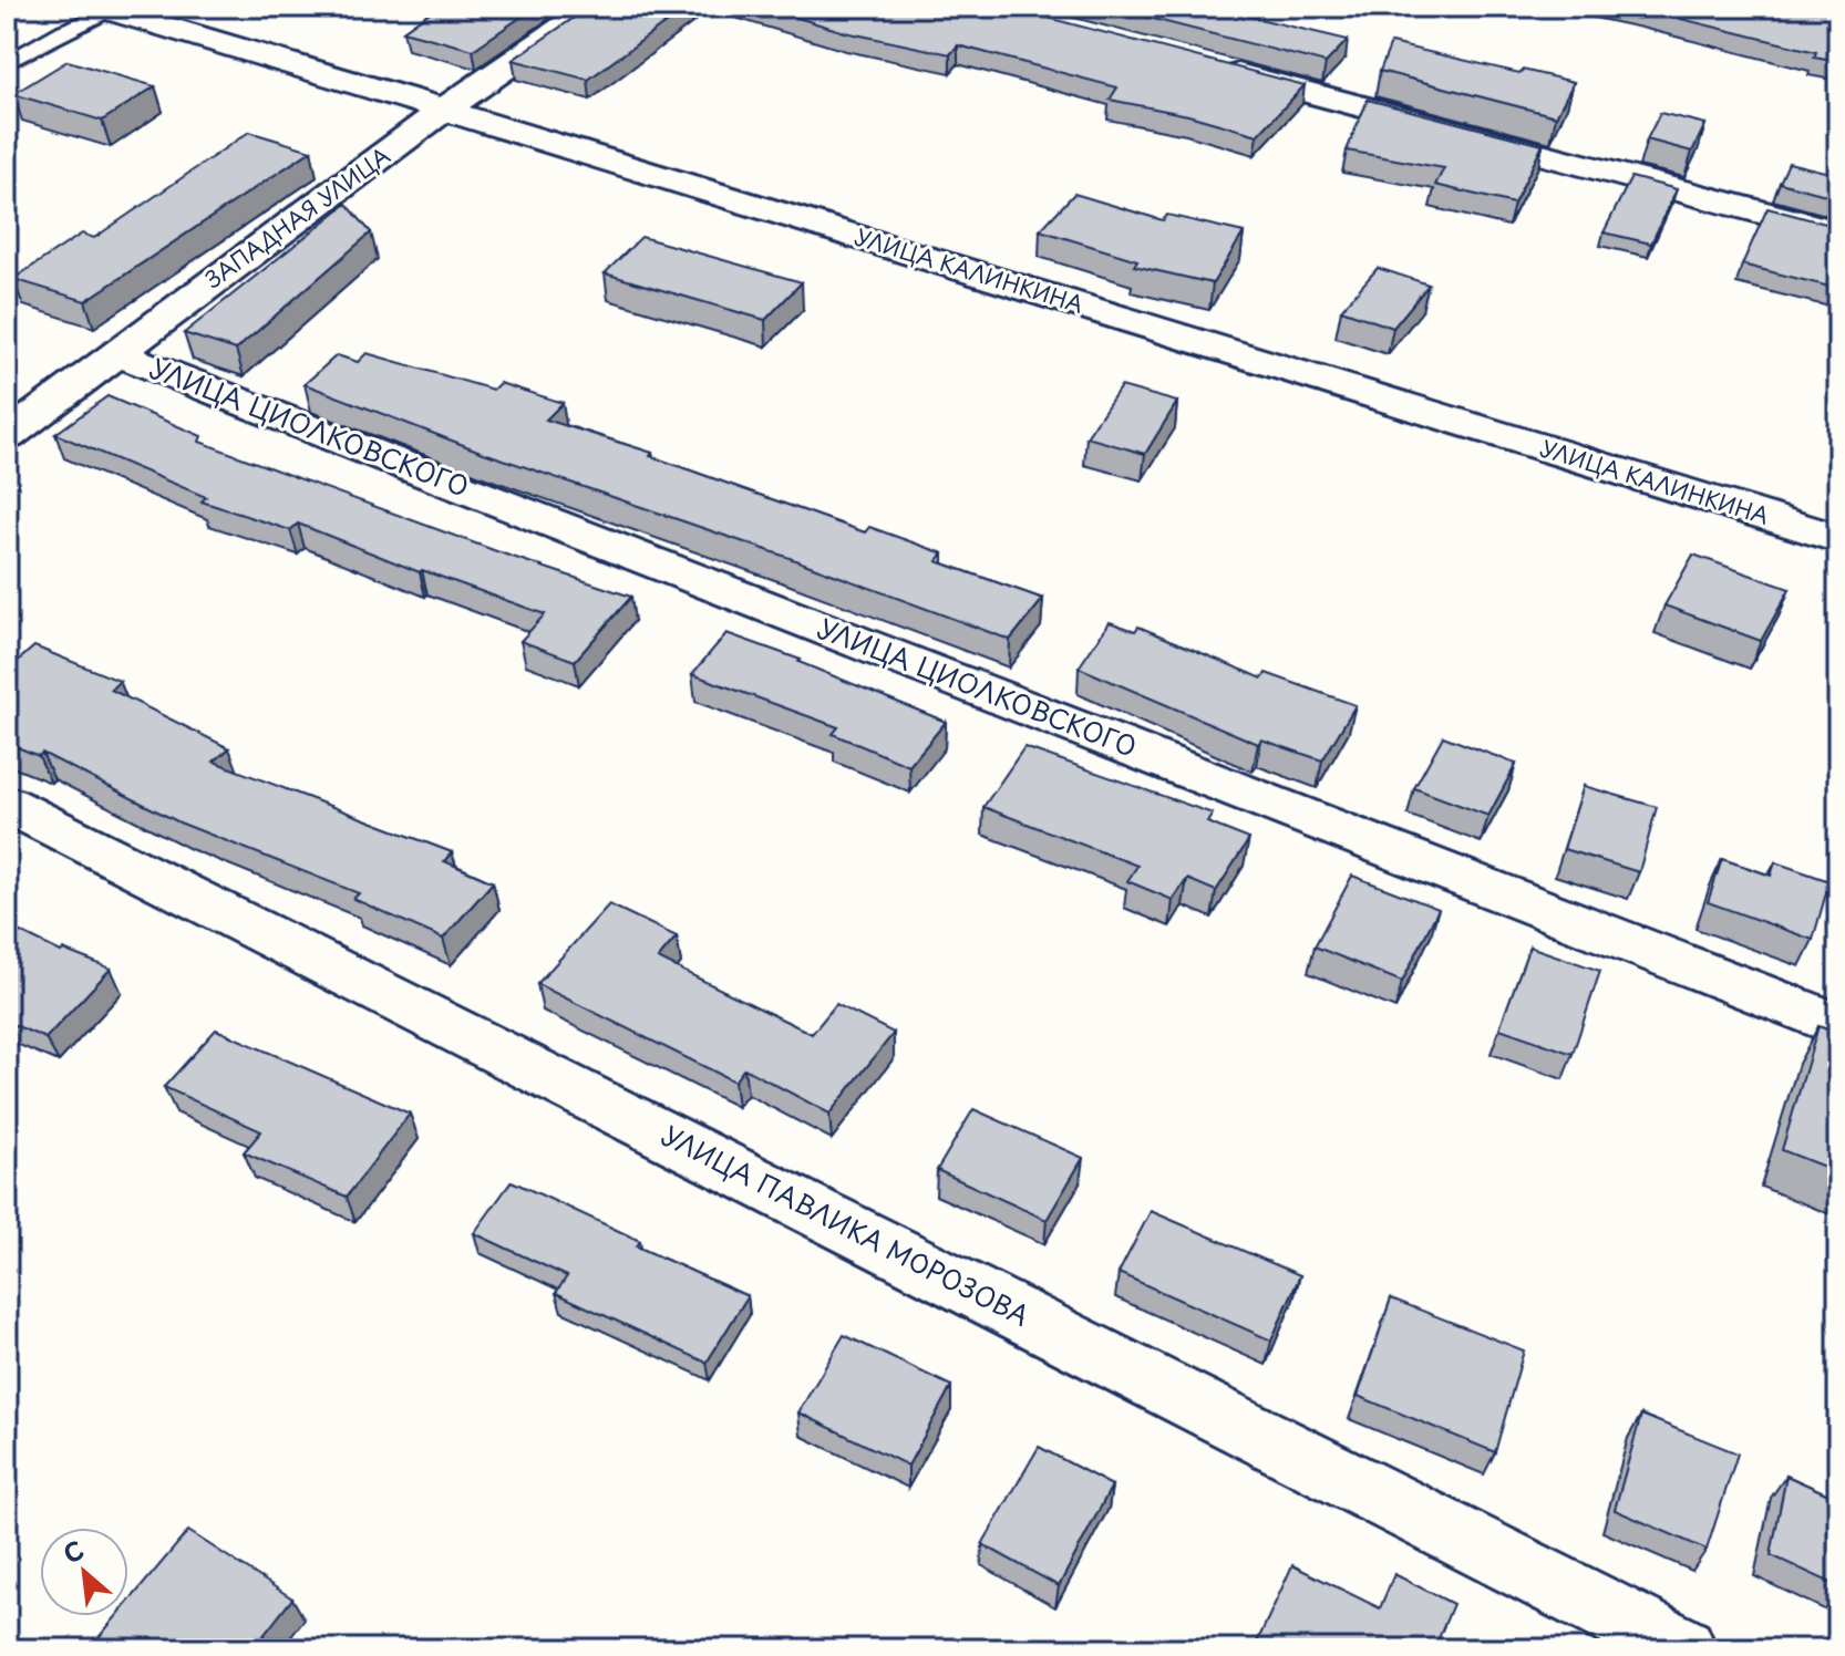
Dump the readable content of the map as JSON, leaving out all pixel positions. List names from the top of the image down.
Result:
{
  "streets": {
    "street": [
      "ЗАПАДНАЯ УЛИЦА",
      "УЛИЦА КАЛИНКИНА",
      "УЛИЦА ЦИОЛКОВСКОГО",
      "УЛИЦА ПАВЛИКА МОРОЗОВА"
    ]
  },
  "crossings": [
    ["ЗАПАДНАЯ УЛИЦА", "УЛИЦА КАЛИНКИНА"],
    ["ЗАПАДНАЯ УЛИЦА", "УЛИЦА ЦИОЛКОВСКОГО"]
  ],
  "north": "top left"
}
